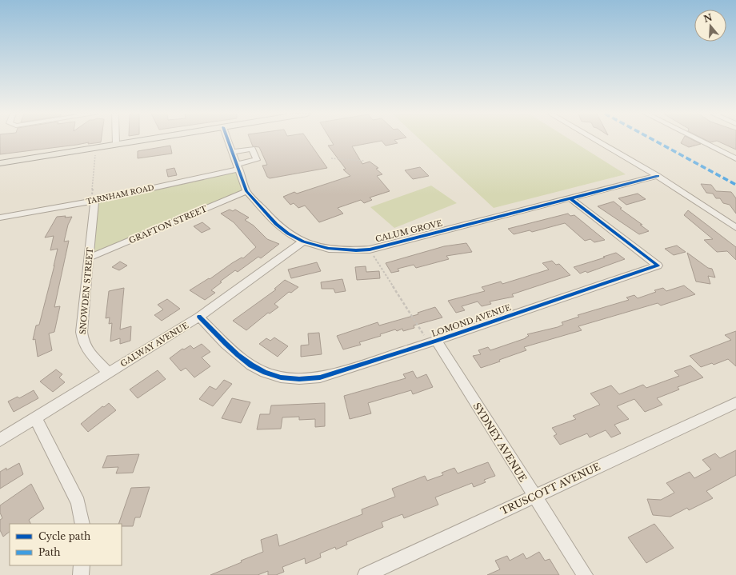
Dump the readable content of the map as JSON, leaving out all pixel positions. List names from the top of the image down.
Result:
{
  "streets": {
    "street": [
      "TARNHAM ROAD",
      "GRAFTON STREET",
      "CALUM GROVE",
      "SNOWDEN STREET",
      "LOMOND AVENUE",
      "GALWAY AVENUE",
      "SYDNEY AVENUE",
      "TRUSCOTT AVENUE"
    ]
  },
  "crossings": [
    ["TARNHAM ROAD", "CALUM GROVE"],
    ["TARNHAM ROAD", "SNOWDEN STREET"],
    ["GRAFTON STREET", "CALUM GROVE"],
    ["GRAFTON STREET", "SNOWDEN STREET"],
    ["CALUM GROVE", "LOMOND AVENUE"],
    ["CALUM GROVE", "GALWAY AVENUE"],
    ["SNOWDEN STREET", "GALWAY AVENUE"],
    ["LOMOND AVENUE", "GALWAY AVENUE"],
    ["LOMOND AVENUE", "SYDNEY AVENUE"],
    ["SYDNEY AVENUE", "TRUSCOTT AVENUE"]
  ],
  "legend": ["Cycle path", "Path"],
  "north": "top"
}
